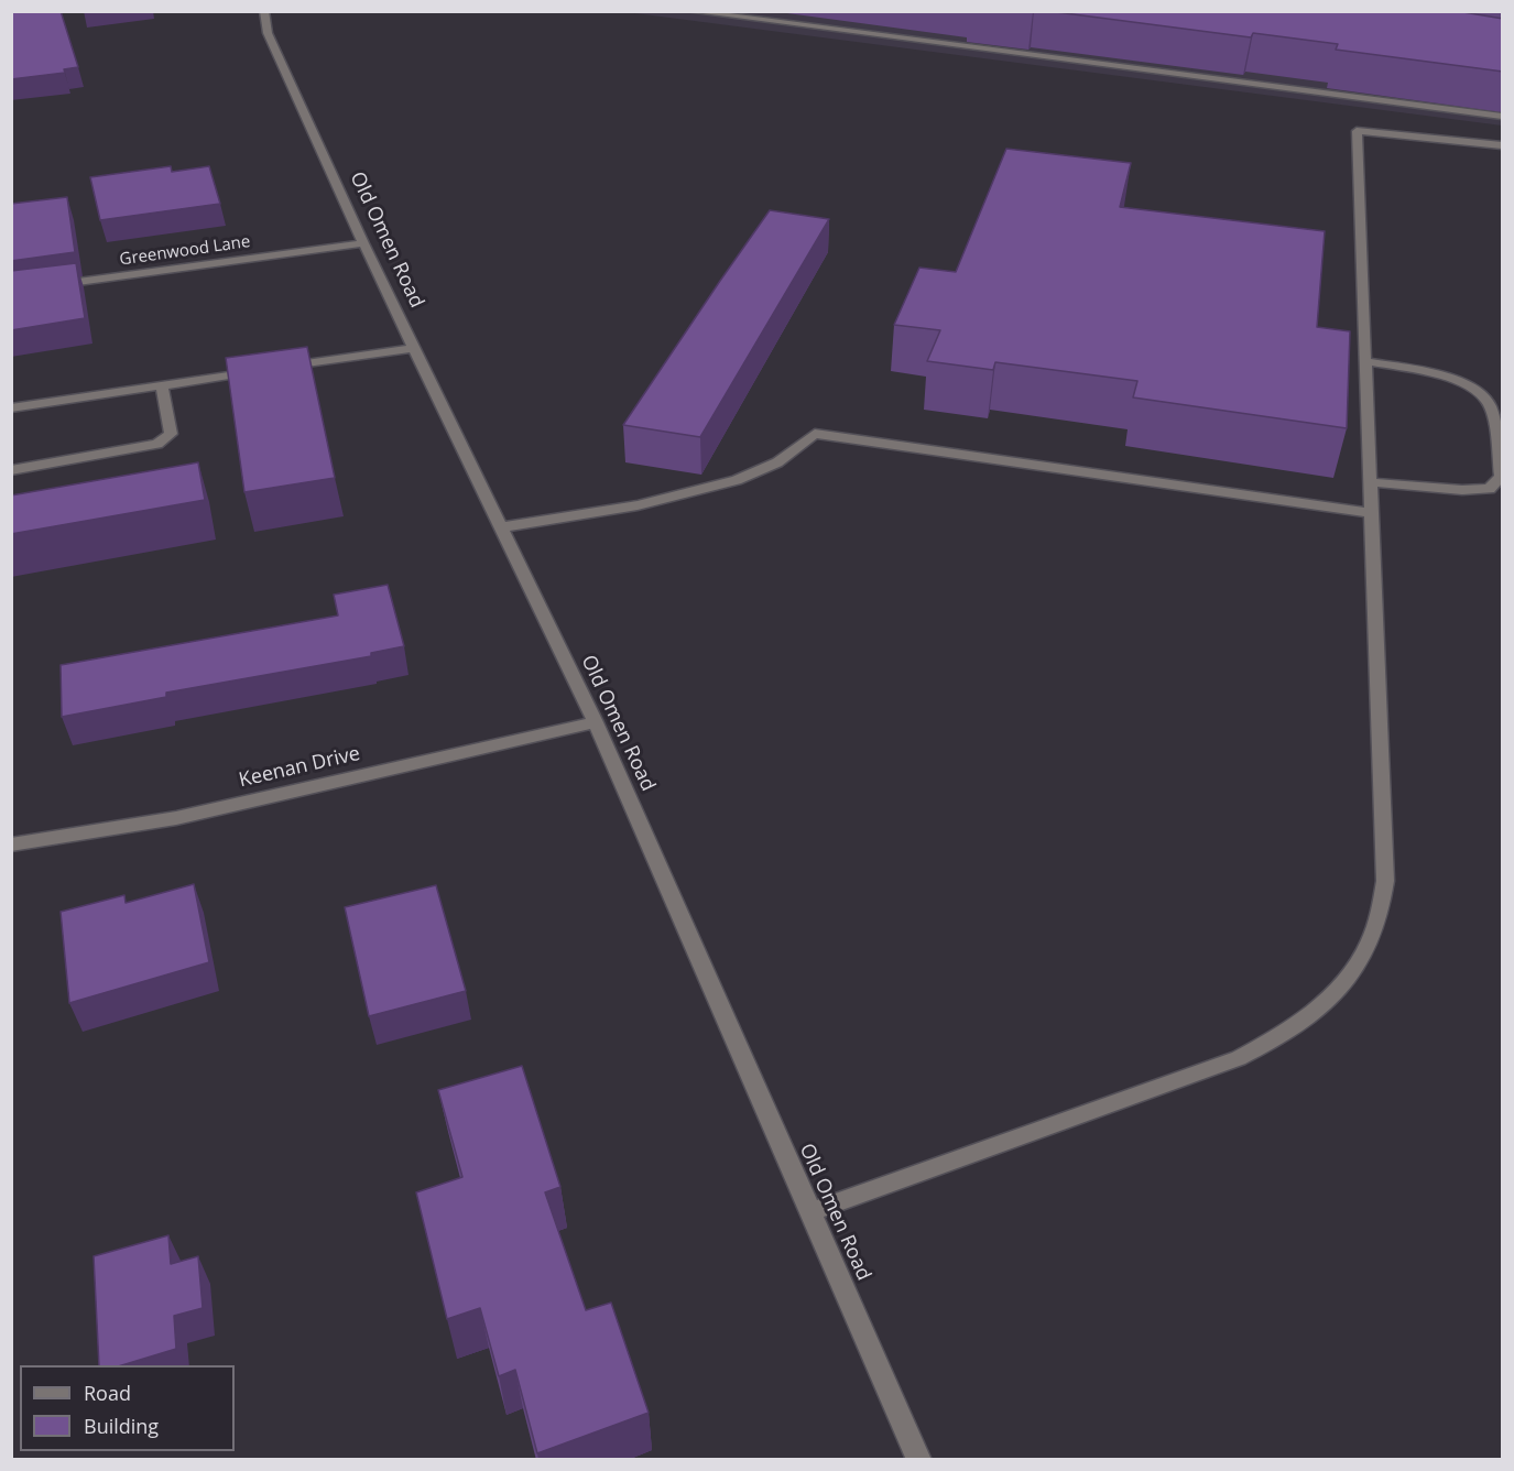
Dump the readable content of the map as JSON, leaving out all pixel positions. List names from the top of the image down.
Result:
{
  "streets": {
    "street": ["Old Omen Road", "Greenwood Lane", "Keenan Drive"]
  },
  "crossings": [
    ["Old Omen Road", "Greenwood Lane"],
    ["Old Omen Road", "Keenan Drive"]
  ],
  "legend": ["Road", "Building"]
}
